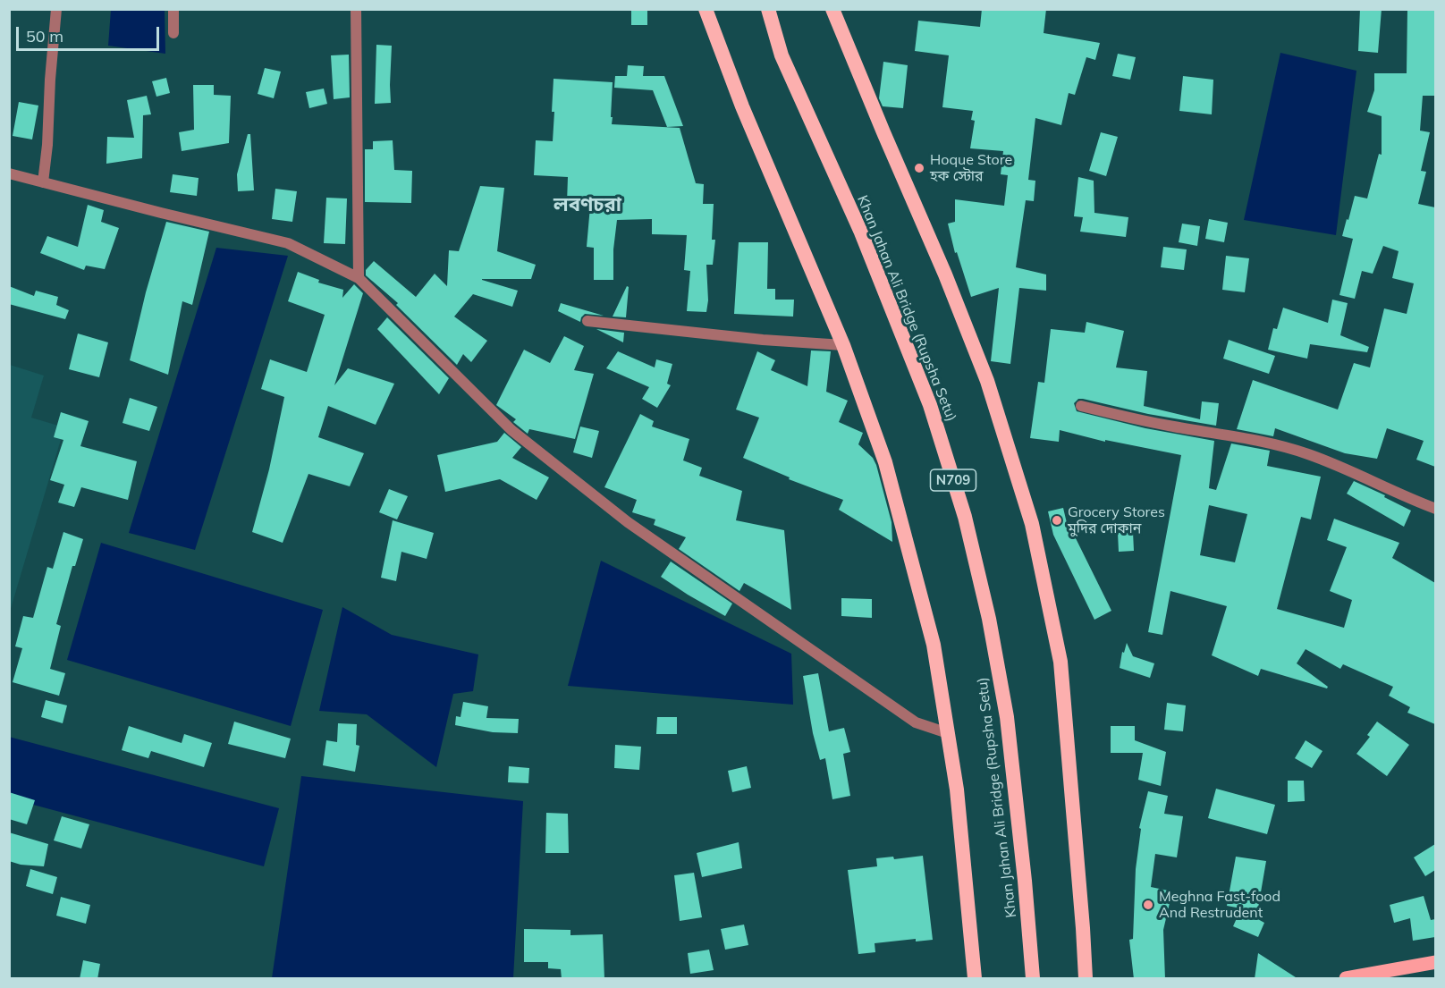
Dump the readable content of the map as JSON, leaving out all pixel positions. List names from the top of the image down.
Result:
{
  "streets": {
    "highway": ["Khan Jahan Ali Bridge (Rupsha Setu)", "N709"]
  },
  "districts": ["লবণচরা"],
  "places": ["Hoque Store হক স্টোর", "Grocery Stores মুদির দোকান", "Meghna Fast-food And Restrudent"],
  "scale_bar": "50 m"
}
